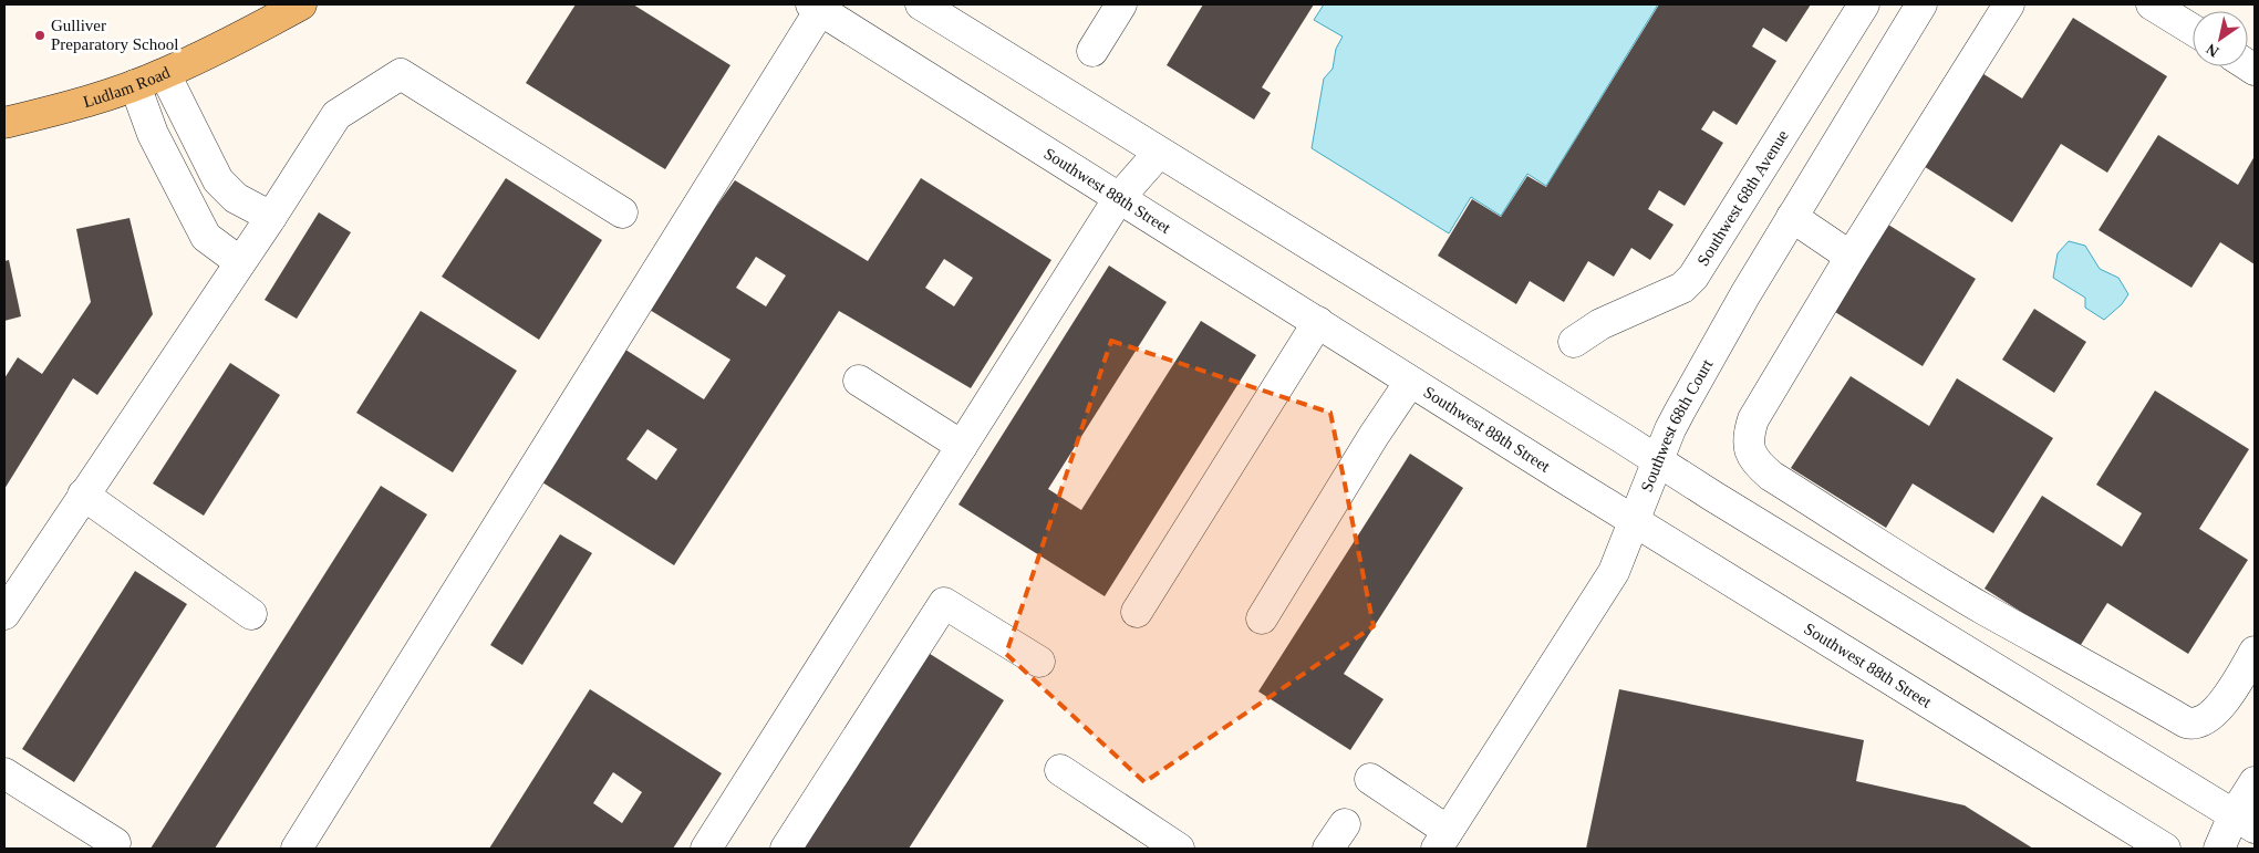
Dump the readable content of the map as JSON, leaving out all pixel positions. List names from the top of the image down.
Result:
{
  "streets": {
    "main road": ["Ludlam Road"],
    "street": ["Southwest 88th Street", "Southwest 68th Avenue", "Southwest 68th Court"]
  },
  "crossings": [
    ["Southwest 88th Street", "Southwest 68th Court"]
  ],
  "places": ["Gulliver Preparatory School"],
  "north": "bottom left"
}
